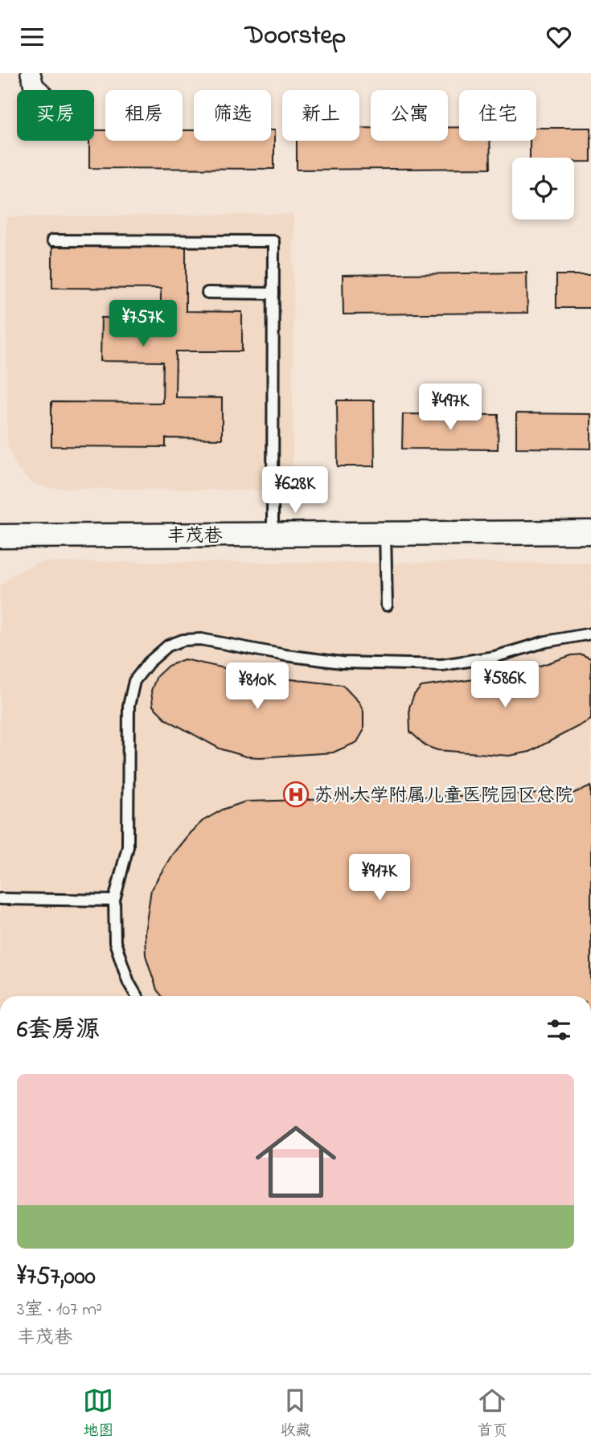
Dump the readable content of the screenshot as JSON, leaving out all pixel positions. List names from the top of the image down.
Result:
{
  "streets": {
    "street": ["丰茂巷"]
  },
  "places": {
    "hospital": ["苏州大学附属儿童医院园区总院"]
  },
  "page": {
    "header": "Doorstep",
    "chip": [
      "买房",
      "租房",
      "筛选",
      "新上",
      "公寓",
      "住宅"
    ],
    "price": [
      "¥757K",
      "¥497K",
      "¥628K",
      "¥586K",
      "¥810K",
      "¥917K"
    ],
    "heading": "6套房源",
    "list": [
      {
        "name": "¥757,000",
        "note": "3室 · 107 m² · 丰茂巷"
      }
    ],
    "tabs": ["地图", "收藏", "首页"]
  }
}
